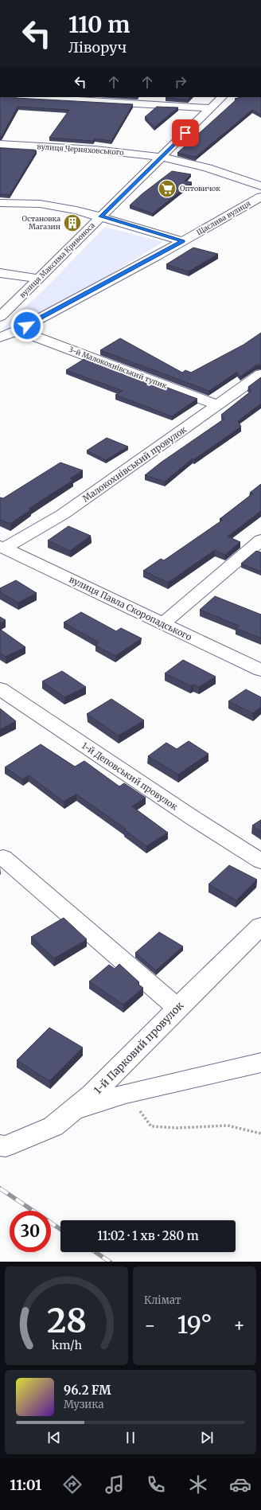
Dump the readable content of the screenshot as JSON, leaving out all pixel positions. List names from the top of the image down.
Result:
{
  "streets": {
    "street": [
      "вулиця Черняховського",
      "Щаслива вулиця",
      "вулиця Максима Кривоноса",
      "3-й Малокохнівський тупик",
      "Малокохнівський провулок",
      "вулиця Павла Скоропадського",
      "1-й Деповський провулок",
      "1-й Парковий провулок"
    ]
  },
  "crossings": [
    ["вулиця Черняховського", "вулиця Максима Кривоноса"],
    ["Щаслива вулиця", "3-й Малокохнівський тупик"],
    ["3-й Малокохнівський тупик", "Малокохнівський провулок"],
    ["Малокохнівський провулок", "вулиця Павла Скоропадського"]
  ],
  "places": {
    "supermarket": ["Оптовичок"],
    "building": ["Остановка Магазин"]
  },
  "page": {
    "turn": ["110 m", "Ліворуч"],
    "limit": "30",
    "trip": "11:02 · 1 хв · 280 m",
    "tile": "Клімат",
    "heat": ["−", "19°", "+"],
    "song": ["96.2 FM", "Музика"],
    "tabs": "11:01",
    "gauge": ["28", "km/h"]
  }
}
